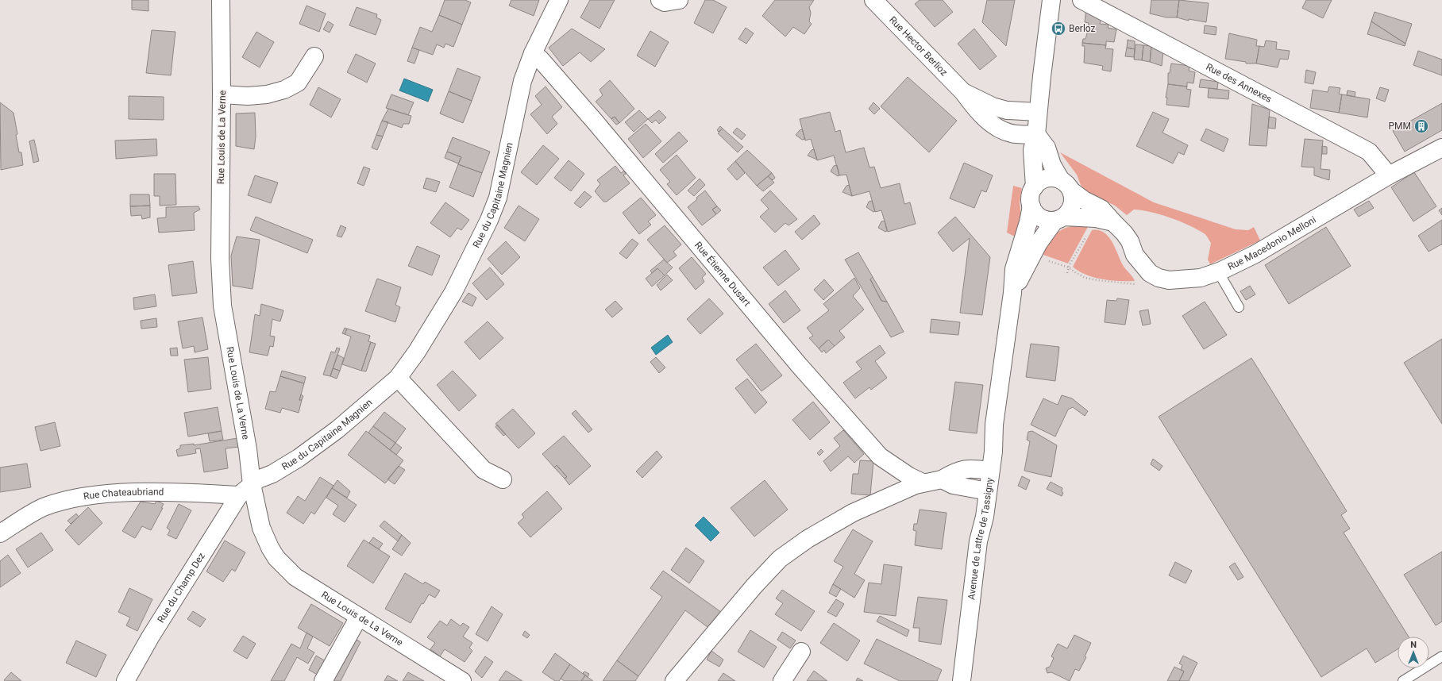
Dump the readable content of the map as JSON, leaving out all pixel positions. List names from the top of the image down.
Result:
{
  "streets": {
    "street": [
      "Rue Hector Berlioz",
      "Rue des Annexes",
      "Rue Louis de La Verne",
      "Rue du Capitaine Magnien",
      "Rue Macedonio Melloni",
      "Rue Étienne Dusart",
      "Rue Chateaubriand",
      "Avenue de Lattre de Tassigny",
      "Rue du Champ Dez"
    ]
  },
  "crossings": [
    ["Rue des Annexes", "Rue Macedonio Melloni"],
    ["Rue Louis de La Verne", "Rue du Capitaine Magnien"],
    ["Rue Louis de La Verne", "Rue Chateaubriand"],
    ["Rue Louis de La Verne", "Rue du Champ Dez"],
    ["Rue du Capitaine Magnien", "Rue Étienne Dusart"],
    ["Rue du Capitaine Magnien", "Rue Chateaubriand"],
    ["Rue du Capitaine Magnien", "Rue du Champ Dez"],
    ["Rue Macedonio Melloni", "Avenue de Lattre de Tassigny"],
    ["Rue Chateaubriand", "Rue du Champ Dez"]
  ],
  "places": {
    "bus stop": ["Berloz"],
    "building": ["PMM"]
  },
  "north": "top"
}
